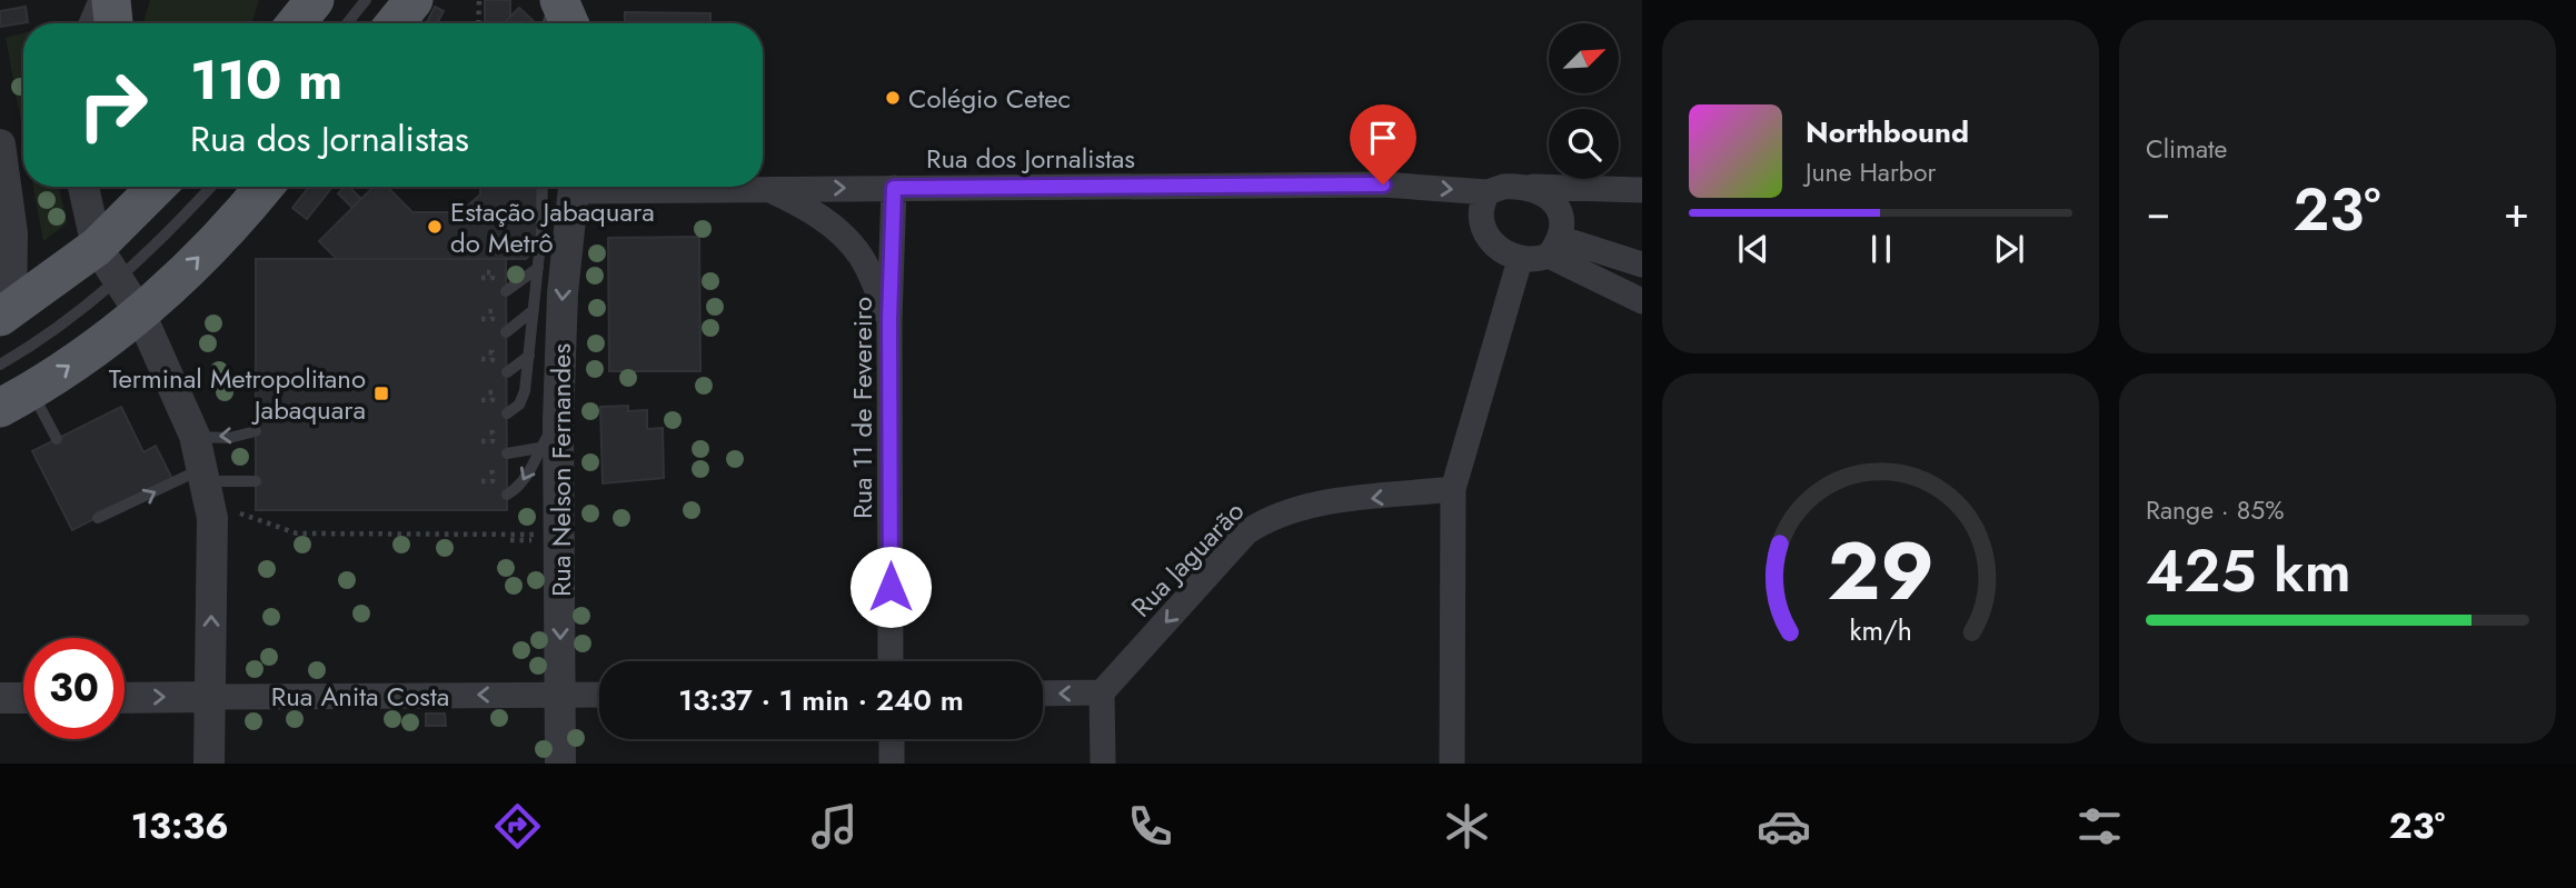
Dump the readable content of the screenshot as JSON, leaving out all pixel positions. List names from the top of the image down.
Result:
{
  "streets": {
    "street": [
      "Rua dos Jornalistas",
      "Rua 11 de Fevereiro",
      "Rua Nelson Fernandes",
      "Rua Jaguarão",
      "Rua Anita Costa"
    ]
  },
  "crossings": [
    ["Rua dos Jornalistas", "Rua 11 de Fevereiro"],
    ["Rua Nelson Fernandes", "Rua Anita Costa"]
  ],
  "one_way": ["Rua dos Jornalistas", "Rua Nelson Fernandes", "Rua Jaguarão"],
  "places": {
    "other": ["Colégio Cetec", "Estação Jabaquara do Metrô"],
    "transit": ["Terminal Metropolitano Jabaquara"]
  },
  "north": "top right",
  "page": {
    "tile": [
      "Climate",
      ["Range · 85%", "425 km"]
    ],
    "turn": ["110 m", "Rua dos Jornalistas"],
    "song": ["Northbound", "June Harbor"],
    "heat": ["−", "23°", "+"],
    "limit": "30",
    "trip": "13:37 · 1 min · 240 m",
    "tabs": ["13:36", "23°"],
    "gauge": ["29", "km/h"]
  }
}
